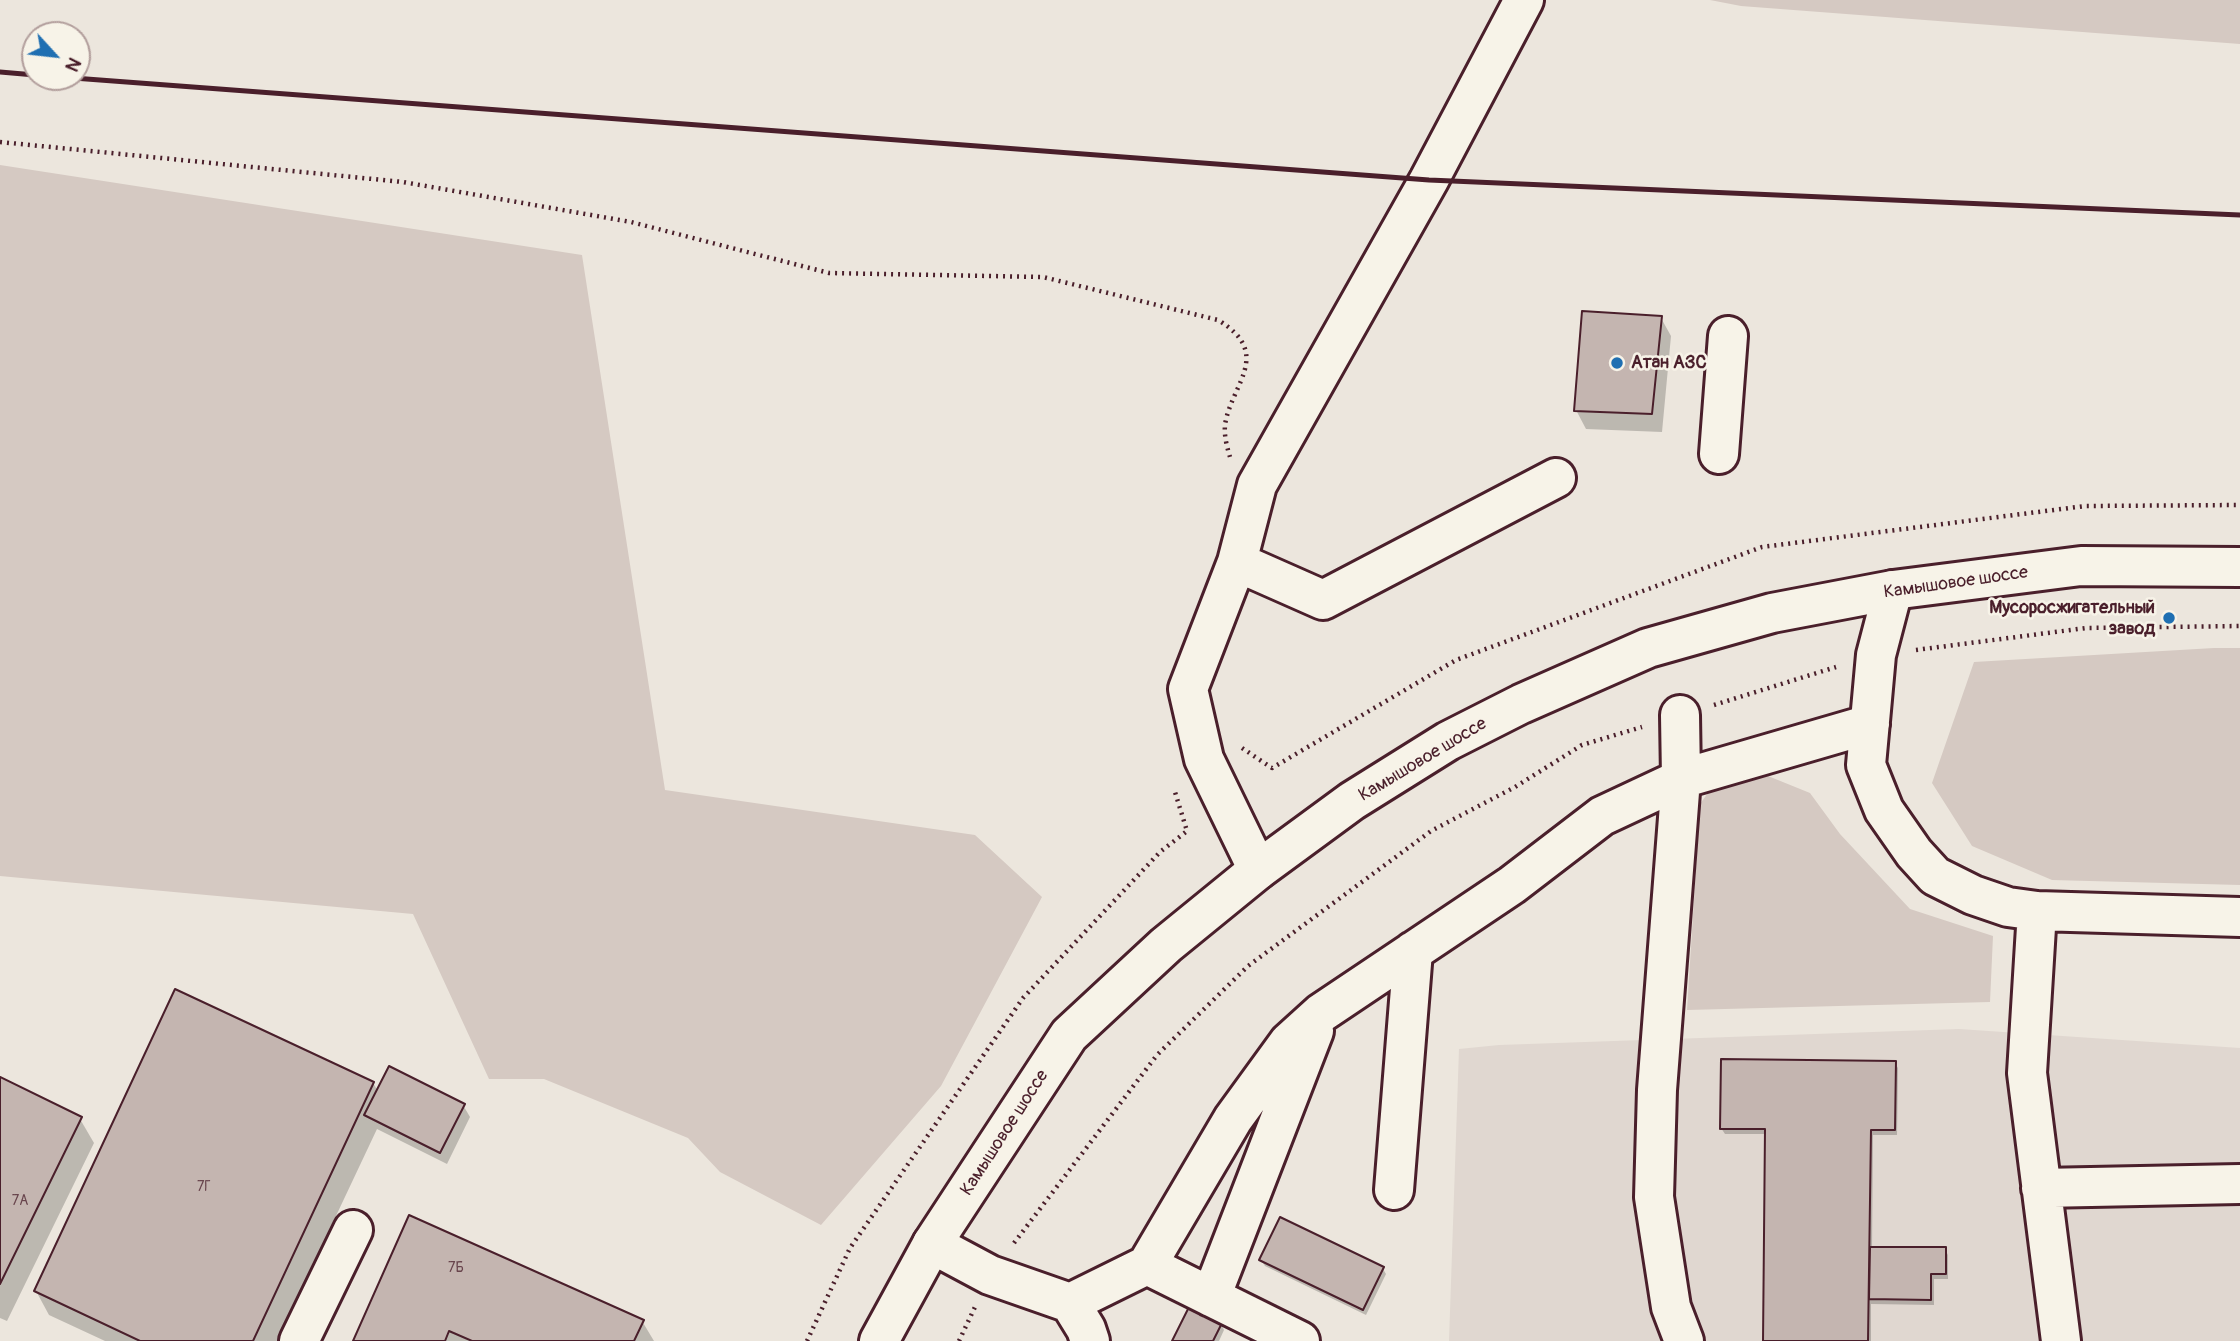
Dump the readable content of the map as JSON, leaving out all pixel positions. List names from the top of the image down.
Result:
{
  "streets": {
    "main road": ["Камышовое шоссе"]
  },
  "places": ["Атан АЗС", "Мусоросжигательный завод"],
  "house_numbers": ["7Г", "7А", "7Б"],
  "north": "bottom right"
}
